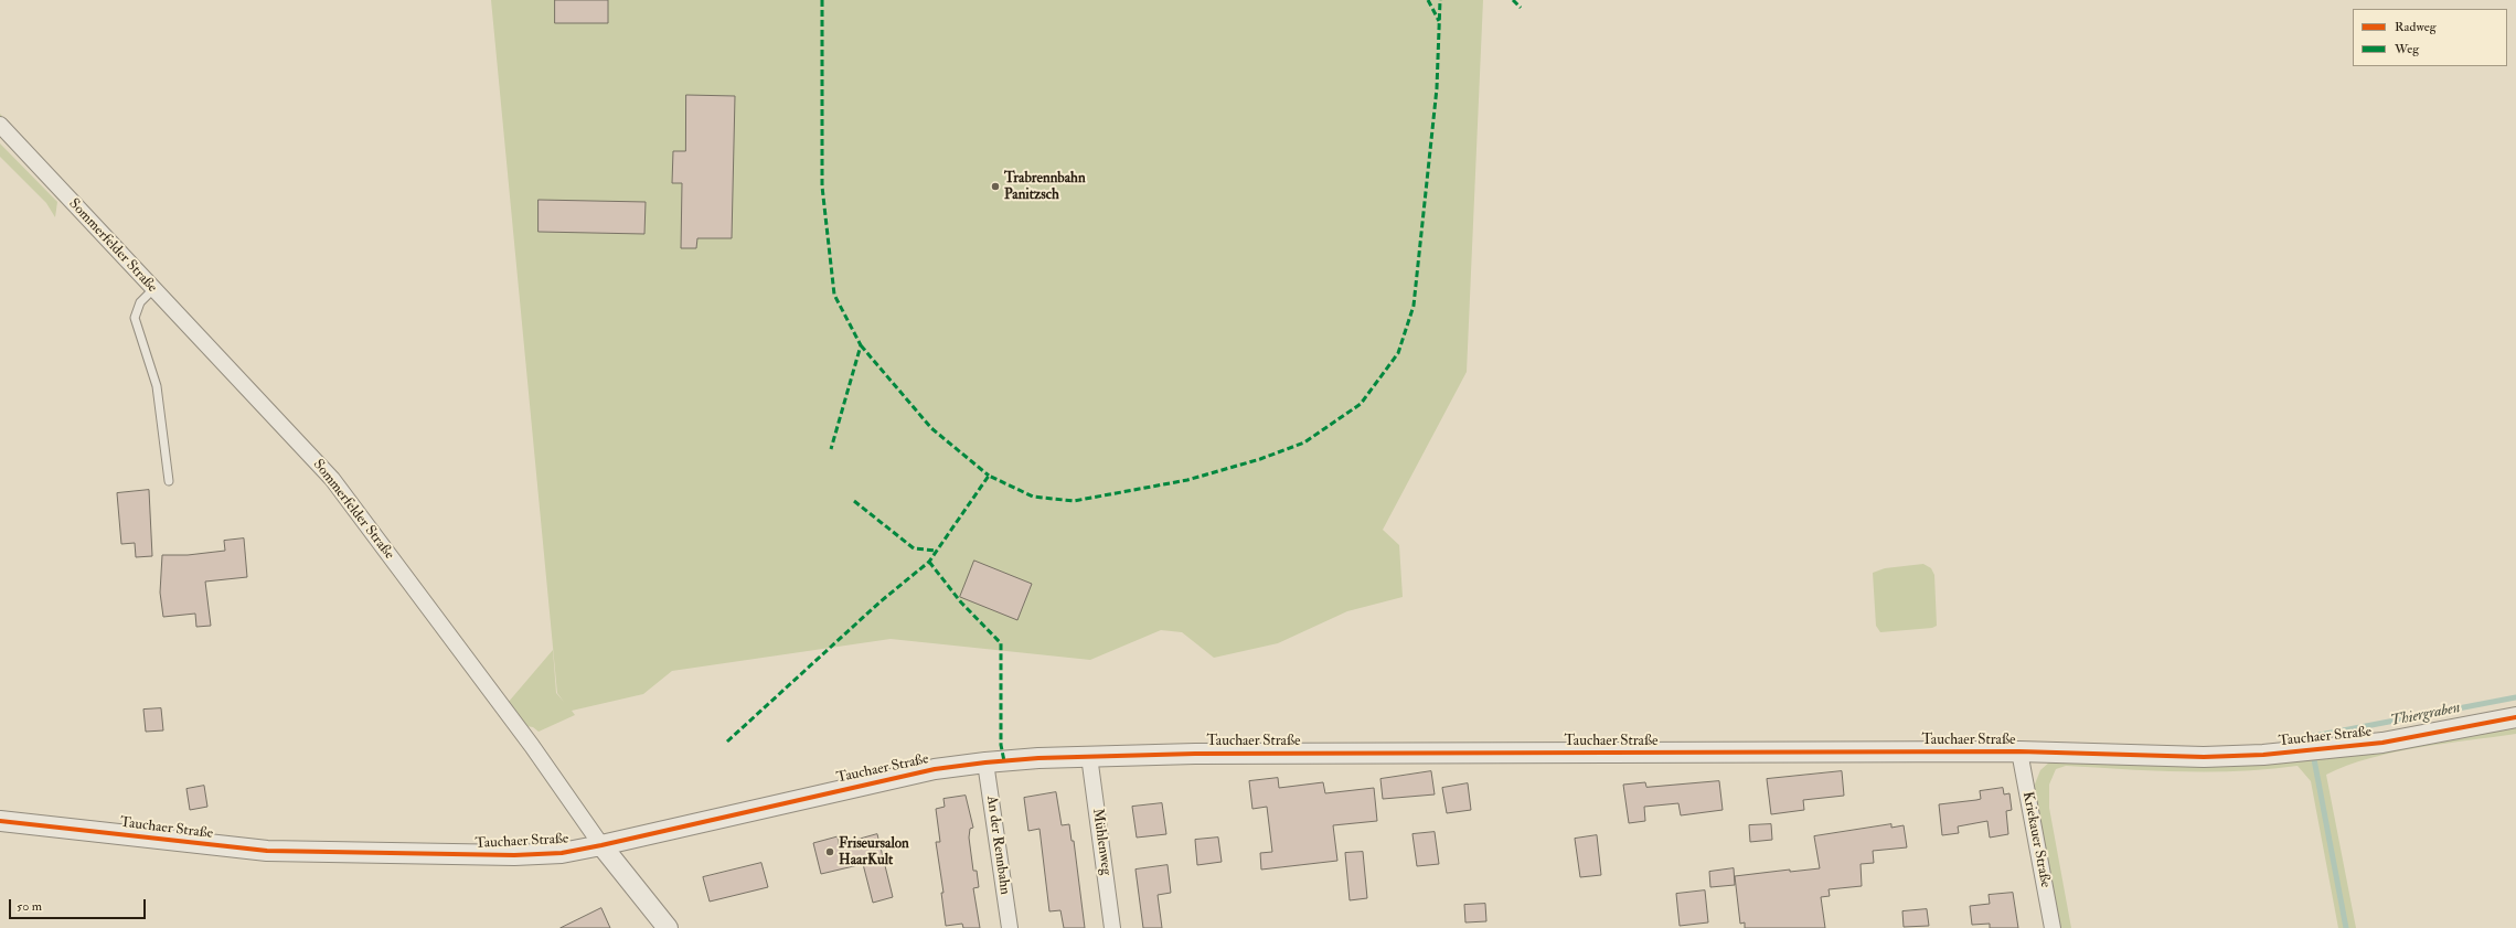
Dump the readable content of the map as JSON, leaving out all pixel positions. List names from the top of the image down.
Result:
{
  "streets": {
    "street": [
      "Sommerfelder Straße",
      "Tauchaer Straße",
      "Kriekauer Straße",
      "Mühlenweg",
      "An der Rennbahn"
    ]
  },
  "crossings": [
    ["Sommerfelder Straße", "Tauchaer Straße"],
    ["Tauchaer Straße", "Kriekauer Straße"],
    ["Tauchaer Straße", "Mühlenweg"],
    ["Tauchaer Straße", "An der Rennbahn"]
  ],
  "water": ["Thiergraben"],
  "places": ["Trabrennbahn Panitzsch", "Friseursalon HaarKult"],
  "legend": ["Radweg", "Weg"],
  "scale_bar": "50 m"
}
